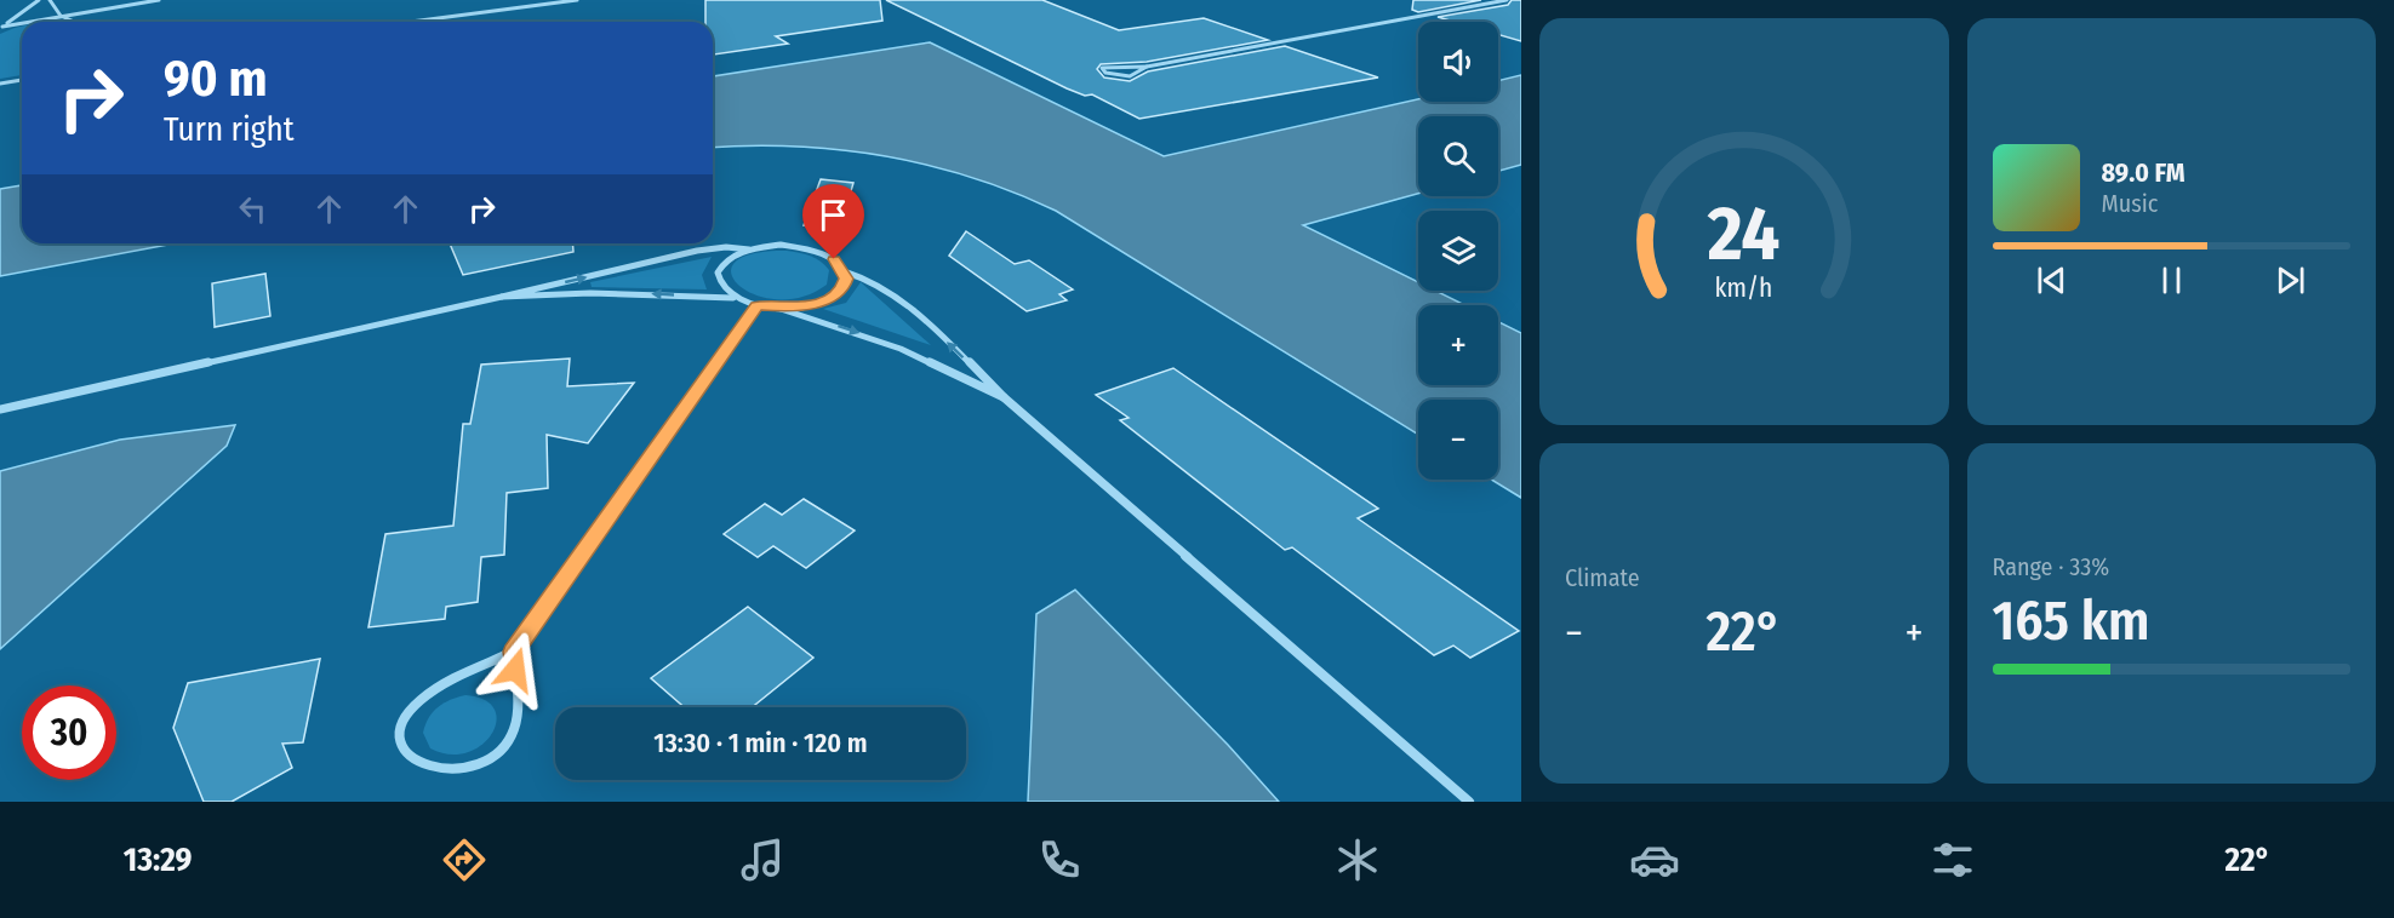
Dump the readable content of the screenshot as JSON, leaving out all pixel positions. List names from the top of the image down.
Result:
{
  "page": {
    "map_buttons": ["+", "−"],
    "turn": ["90 m", "Turn right"],
    "song": ["89.0 FM", "Music"],
    "tile": [
      "Climate",
      ["Range · 33%", "165 km"]
    ],
    "heat": ["−", "22°", "+"],
    "limit": "30",
    "trip": "13:30 · 1 min · 120 m",
    "tabs": ["13:29", "22°"],
    "gauge": ["24", "km/h"]
  }
}
